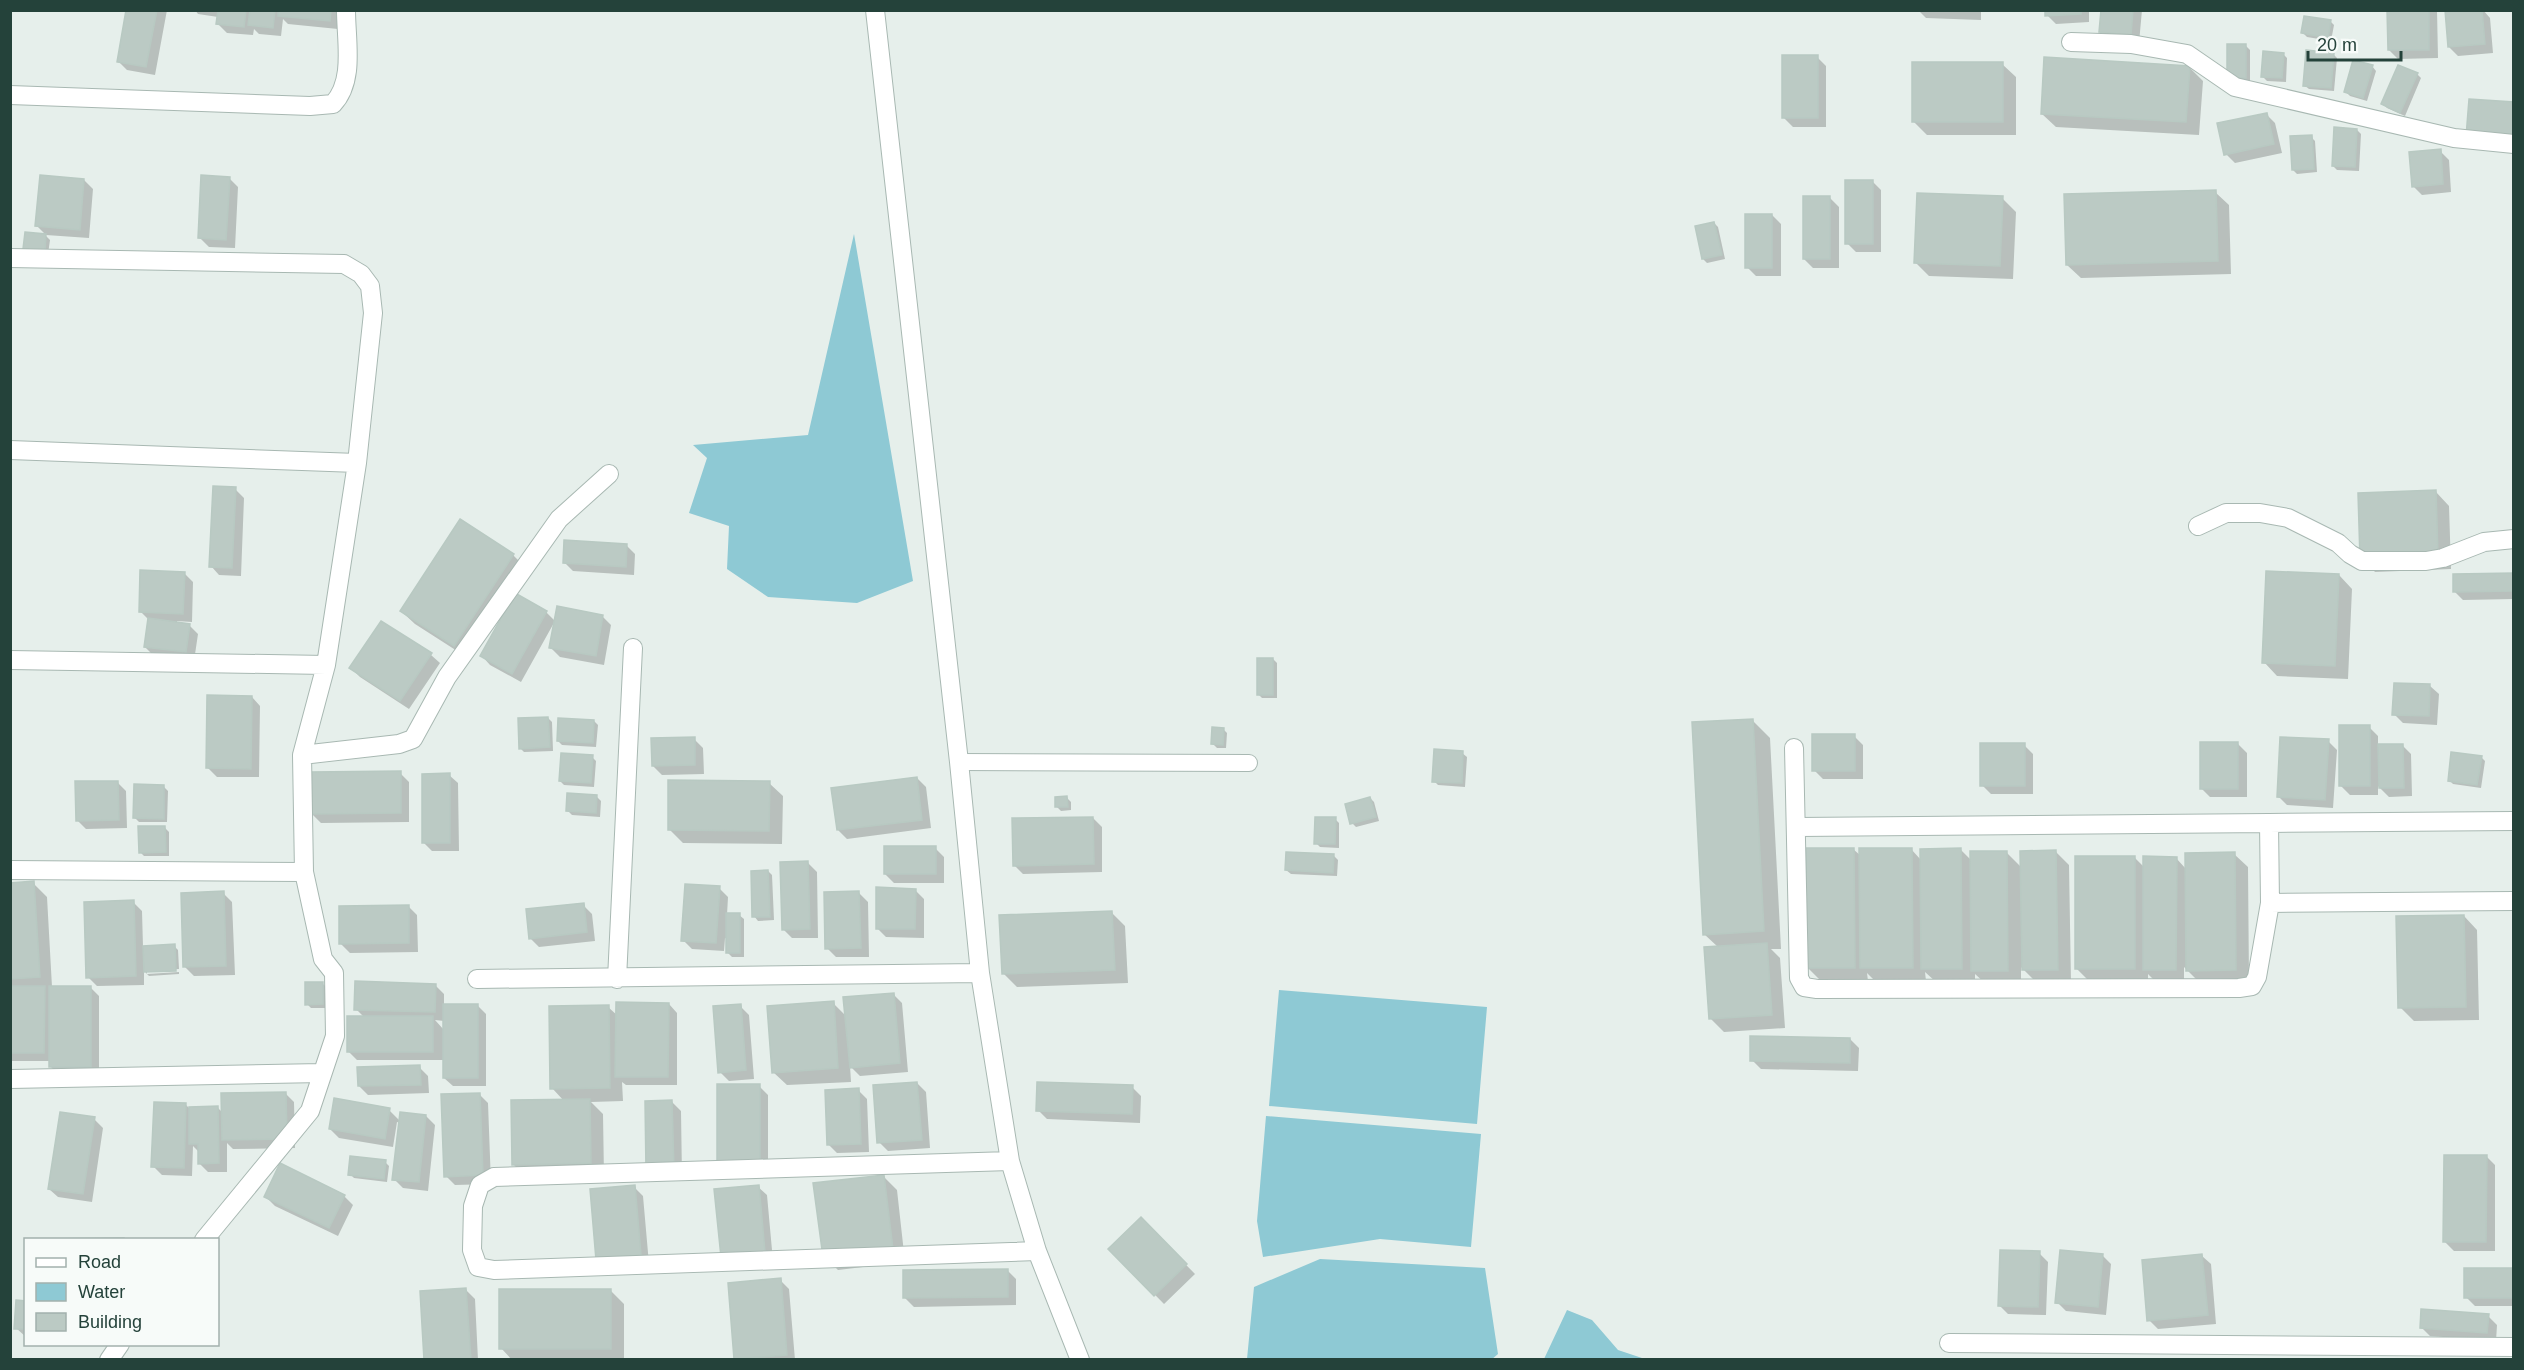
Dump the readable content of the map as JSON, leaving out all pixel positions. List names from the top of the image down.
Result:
{
  "legend": ["Road", "Water", "Building"],
  "scale_bar": "20 m"
}
